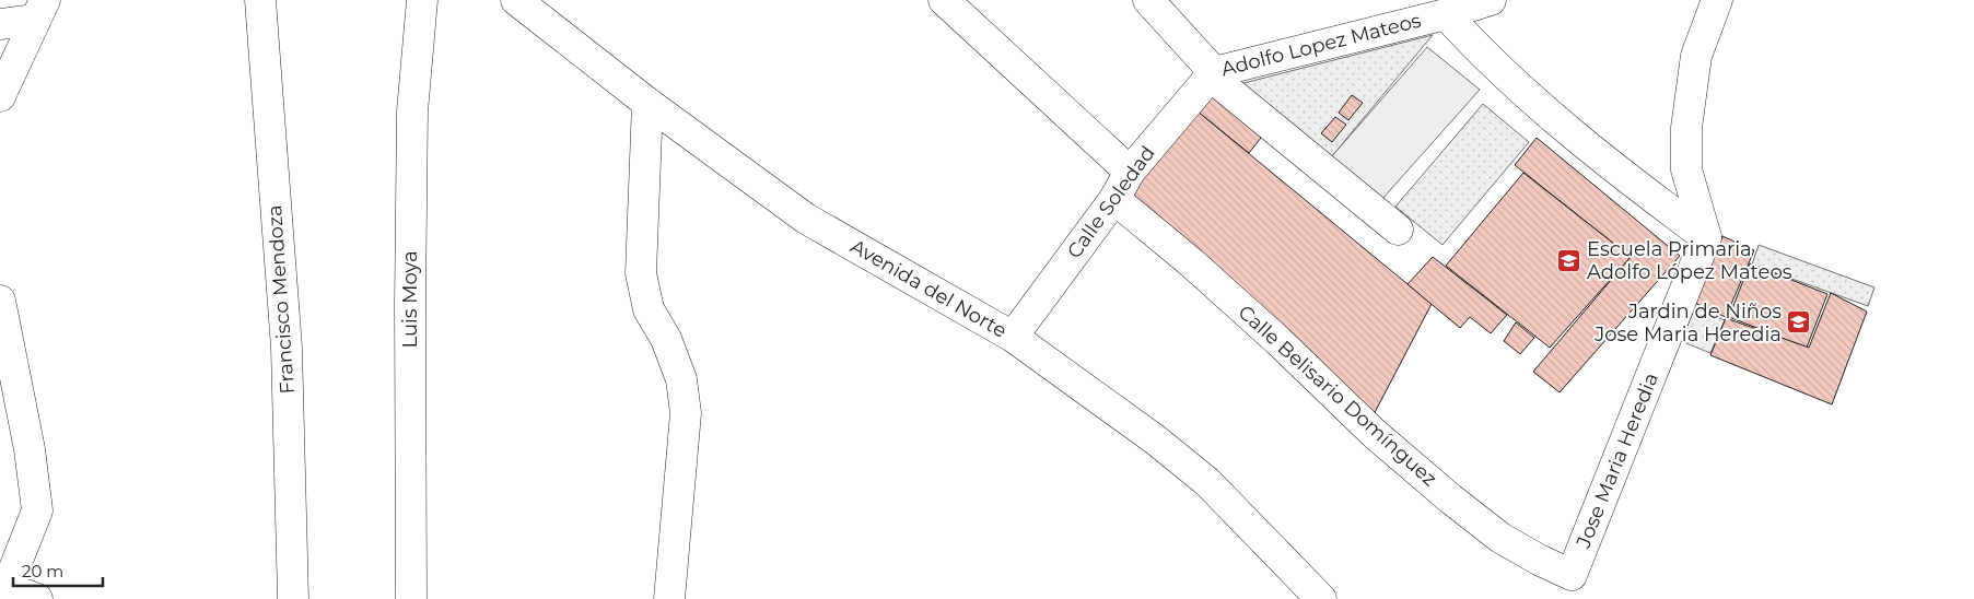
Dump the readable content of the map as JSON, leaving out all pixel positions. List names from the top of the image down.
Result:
{
  "streets": {
    "street": [
      "Adolfo Lopez Mateos",
      "Calle Soledad",
      "Avenida del Norte",
      "Francisco Mendoza",
      "Luis Moya",
      "Calle Belisario Domínguez",
      "Jose Maria Heredia"
    ]
  },
  "crossings": [
    ["Adolfo Lopez Mateos", "Calle Soledad"],
    ["Calle Soledad", "Avenida del Norte"],
    ["Calle Soledad", "Calle Belisario Domínguez"],
    ["Calle Belisario Domínguez", "Jose Maria Heredia"]
  ],
  "places": {
    "school or university": ["Escuela Primaria Adolfo López Mateos", "Jardin de Niños Jose Maria Heredia"]
  },
  "scale_bar": "20 m"
}
